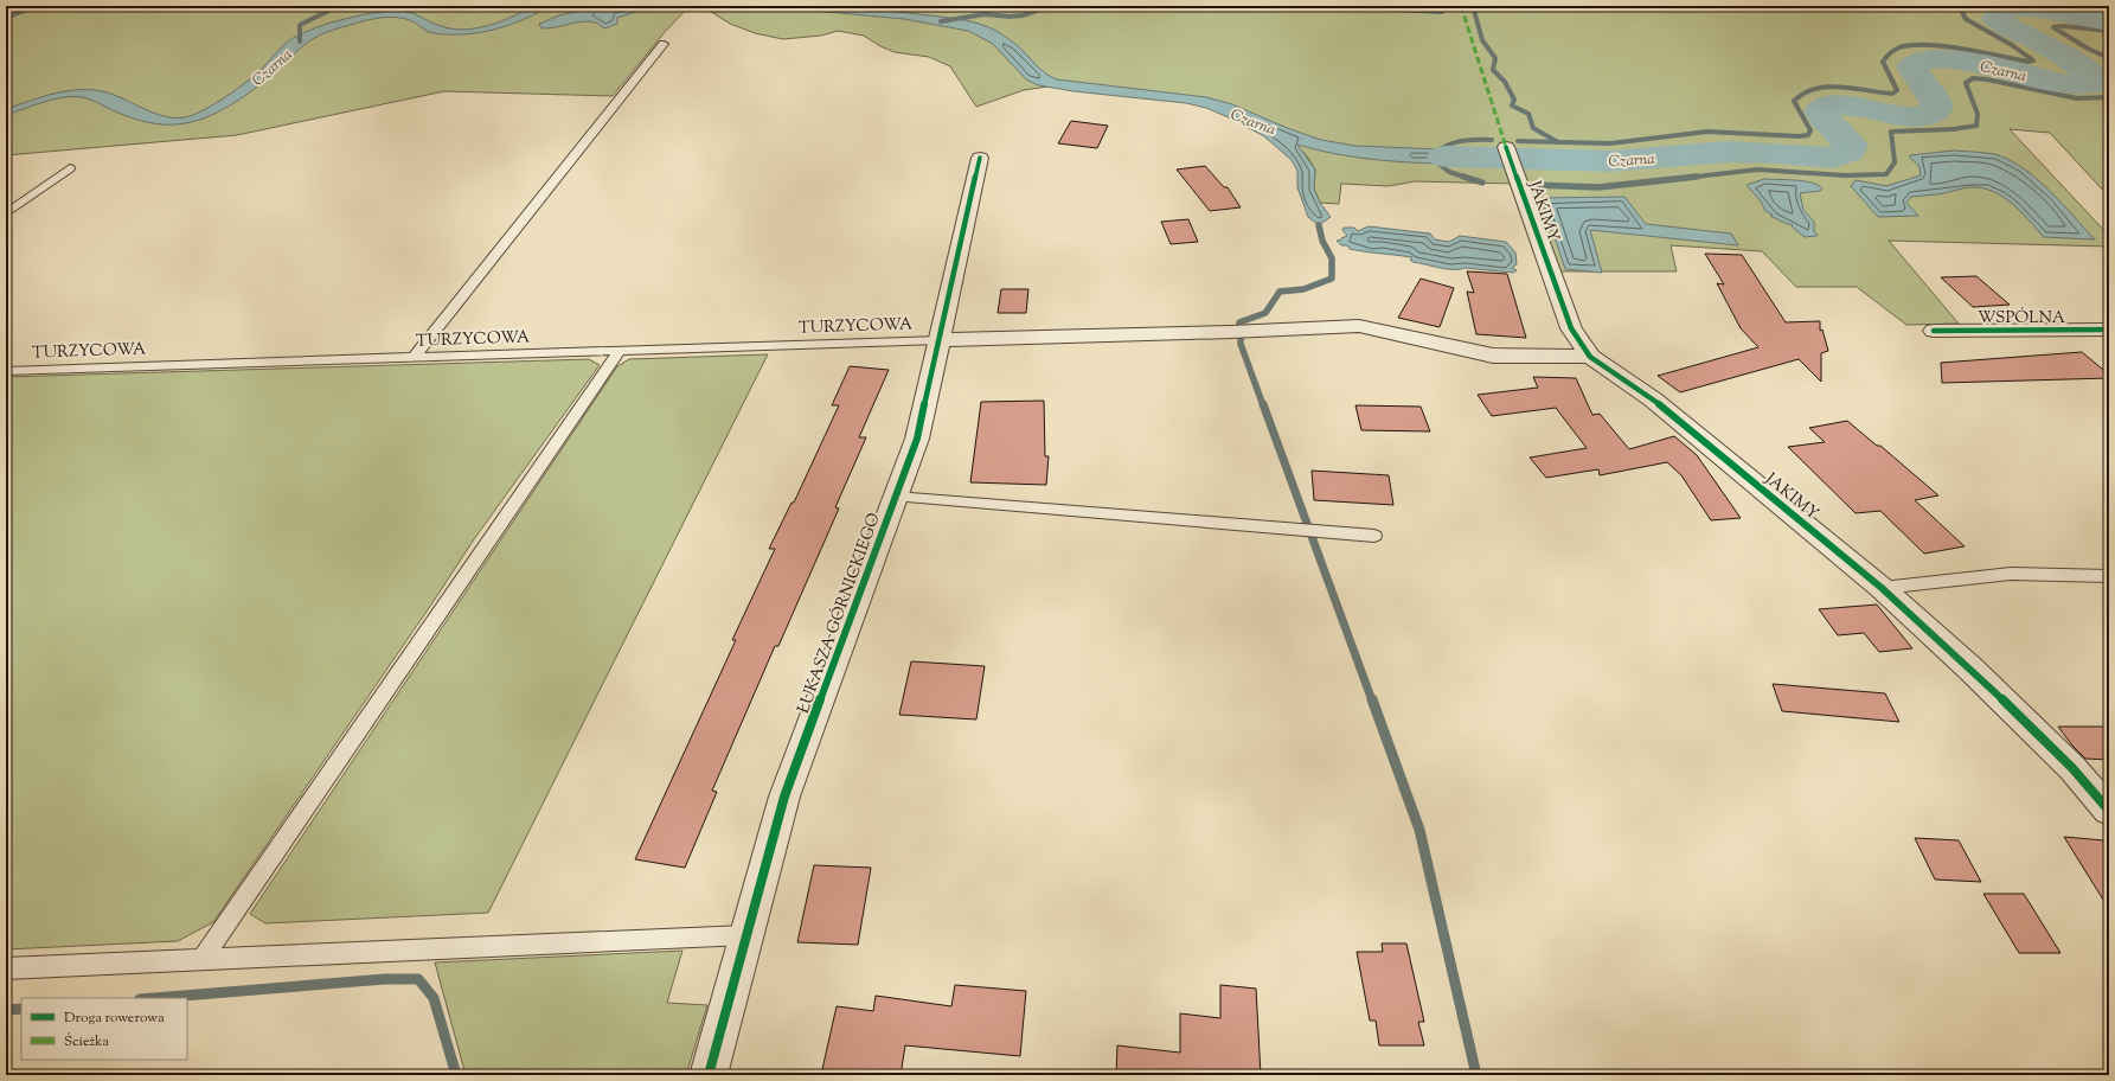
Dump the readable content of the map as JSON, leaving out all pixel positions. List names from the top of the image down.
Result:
{
  "streets": {
    "street": ["JAKIMY", "WSPÓLNA", "ŁUKASZA GÓRNICKIEGO"],
    "lane": ["TURZYCOWA"]
  },
  "crossings": [
    ["TURZYCOWA", "ŁUKASZA GÓRNICKIEGO"]
  ],
  "water": ["Czarna"],
  "legend": ["Droga rowerowa", "Ścieżka"]
}
